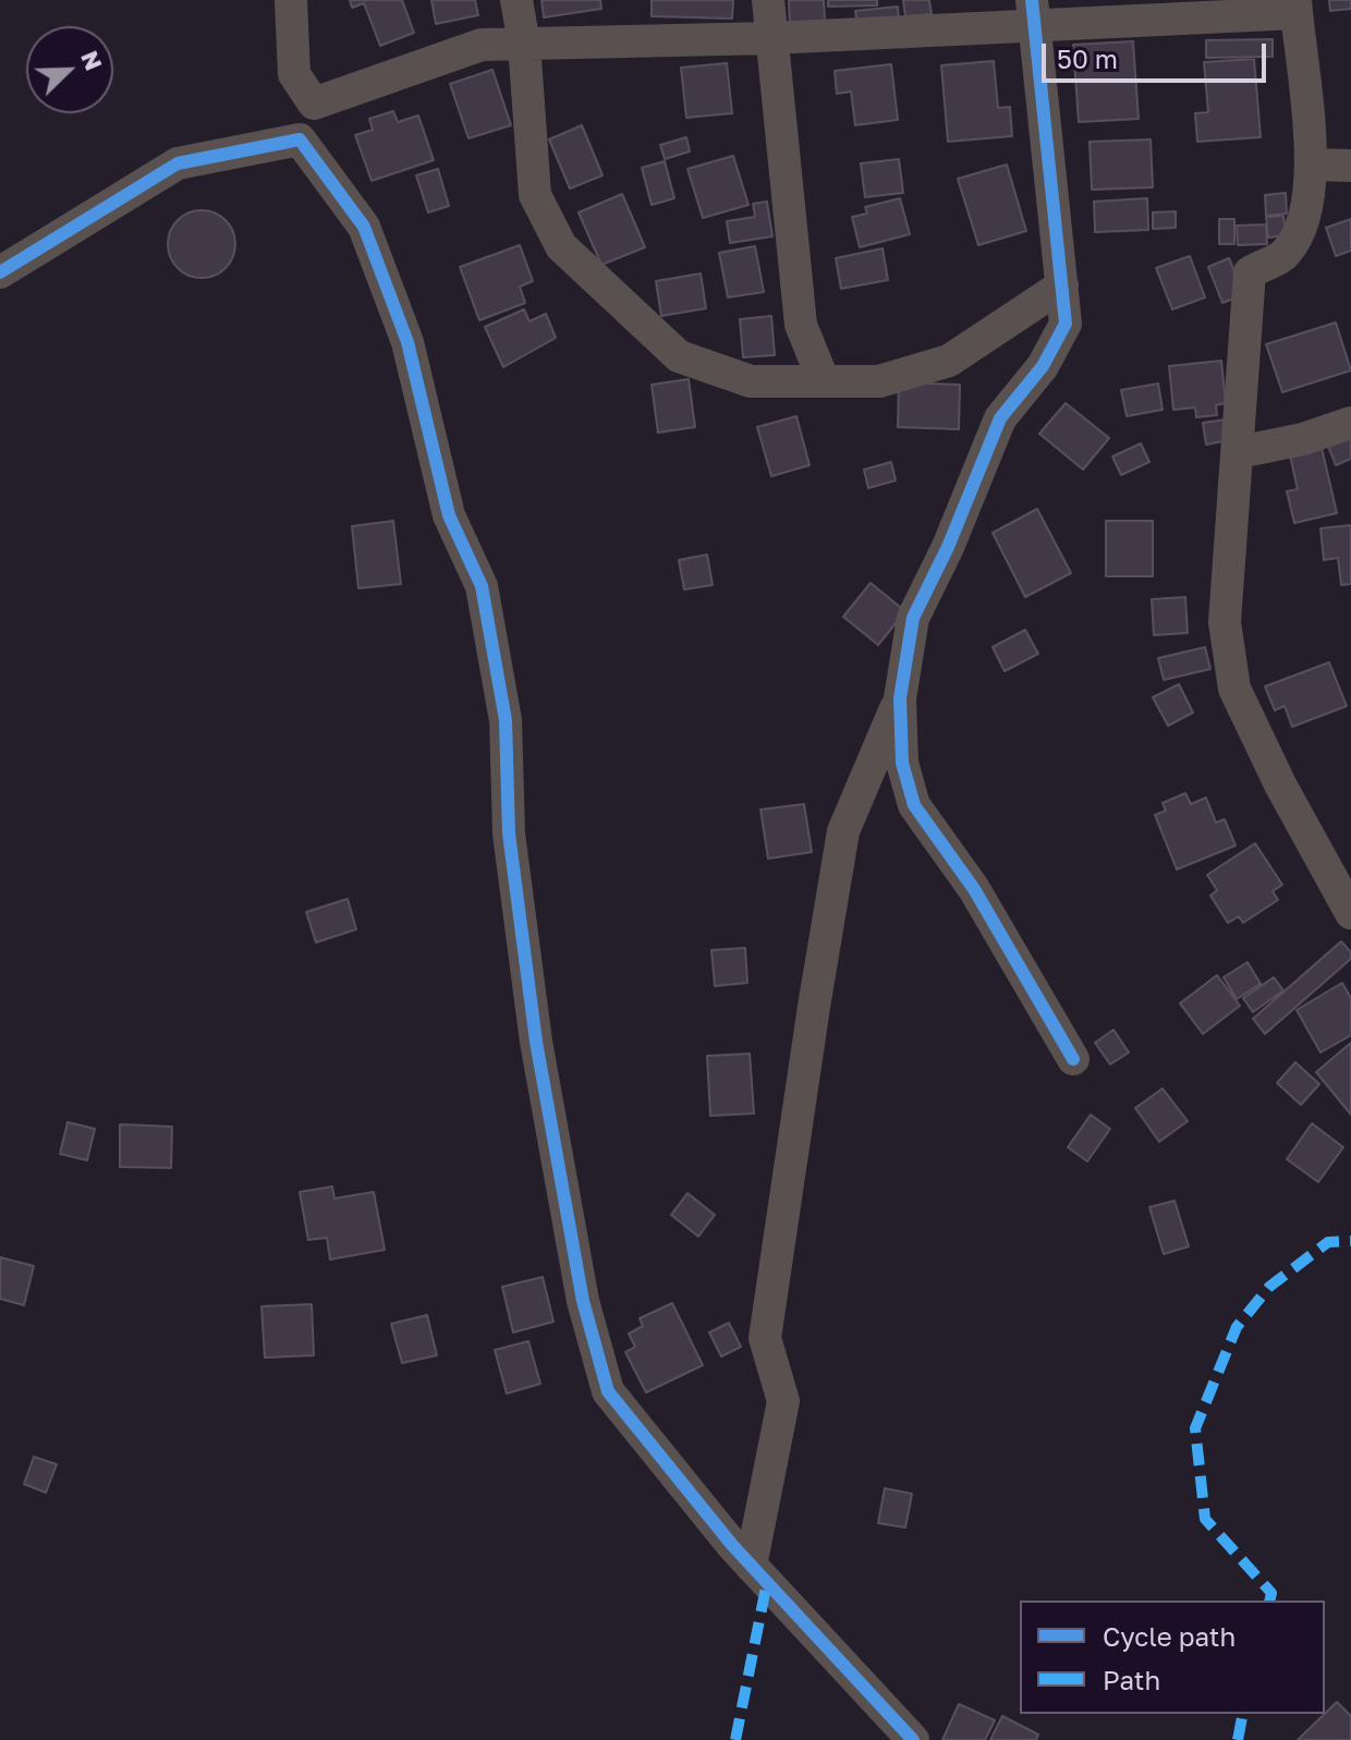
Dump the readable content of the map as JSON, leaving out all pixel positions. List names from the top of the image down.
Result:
{
  "legend": ["Cycle path", "Path"],
  "scale_bar": "50 m",
  "north": "top right"
}
